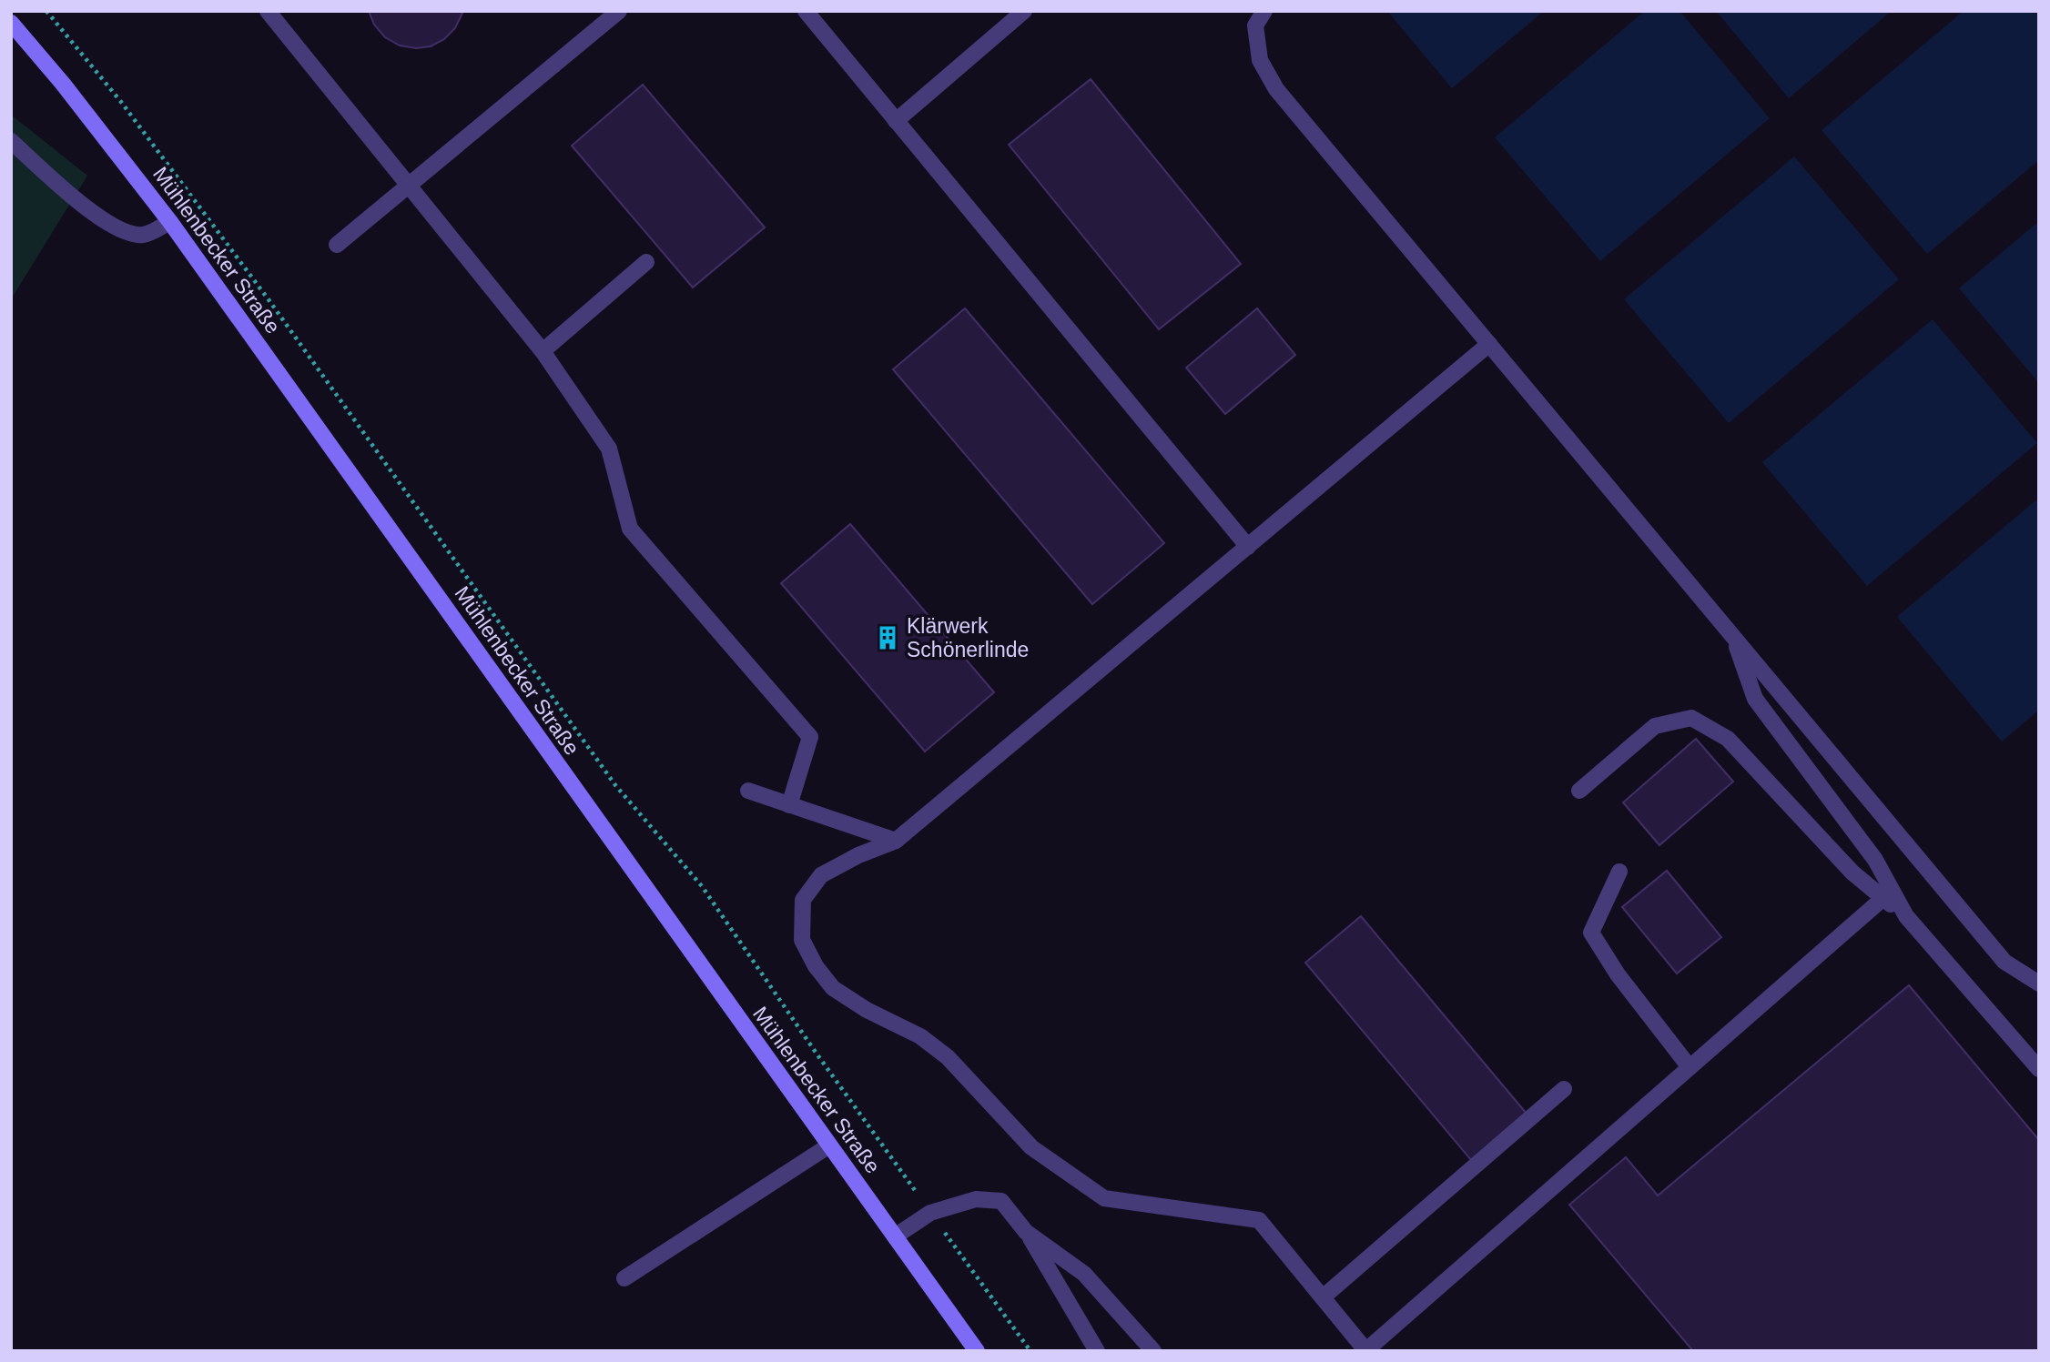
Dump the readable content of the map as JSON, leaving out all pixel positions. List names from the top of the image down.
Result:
{
  "streets": {
    "main road": ["Mühlenbecker Straße"]
  },
  "places": {
    "building": ["Klärwerk Schönerlinde"]
  }
}
